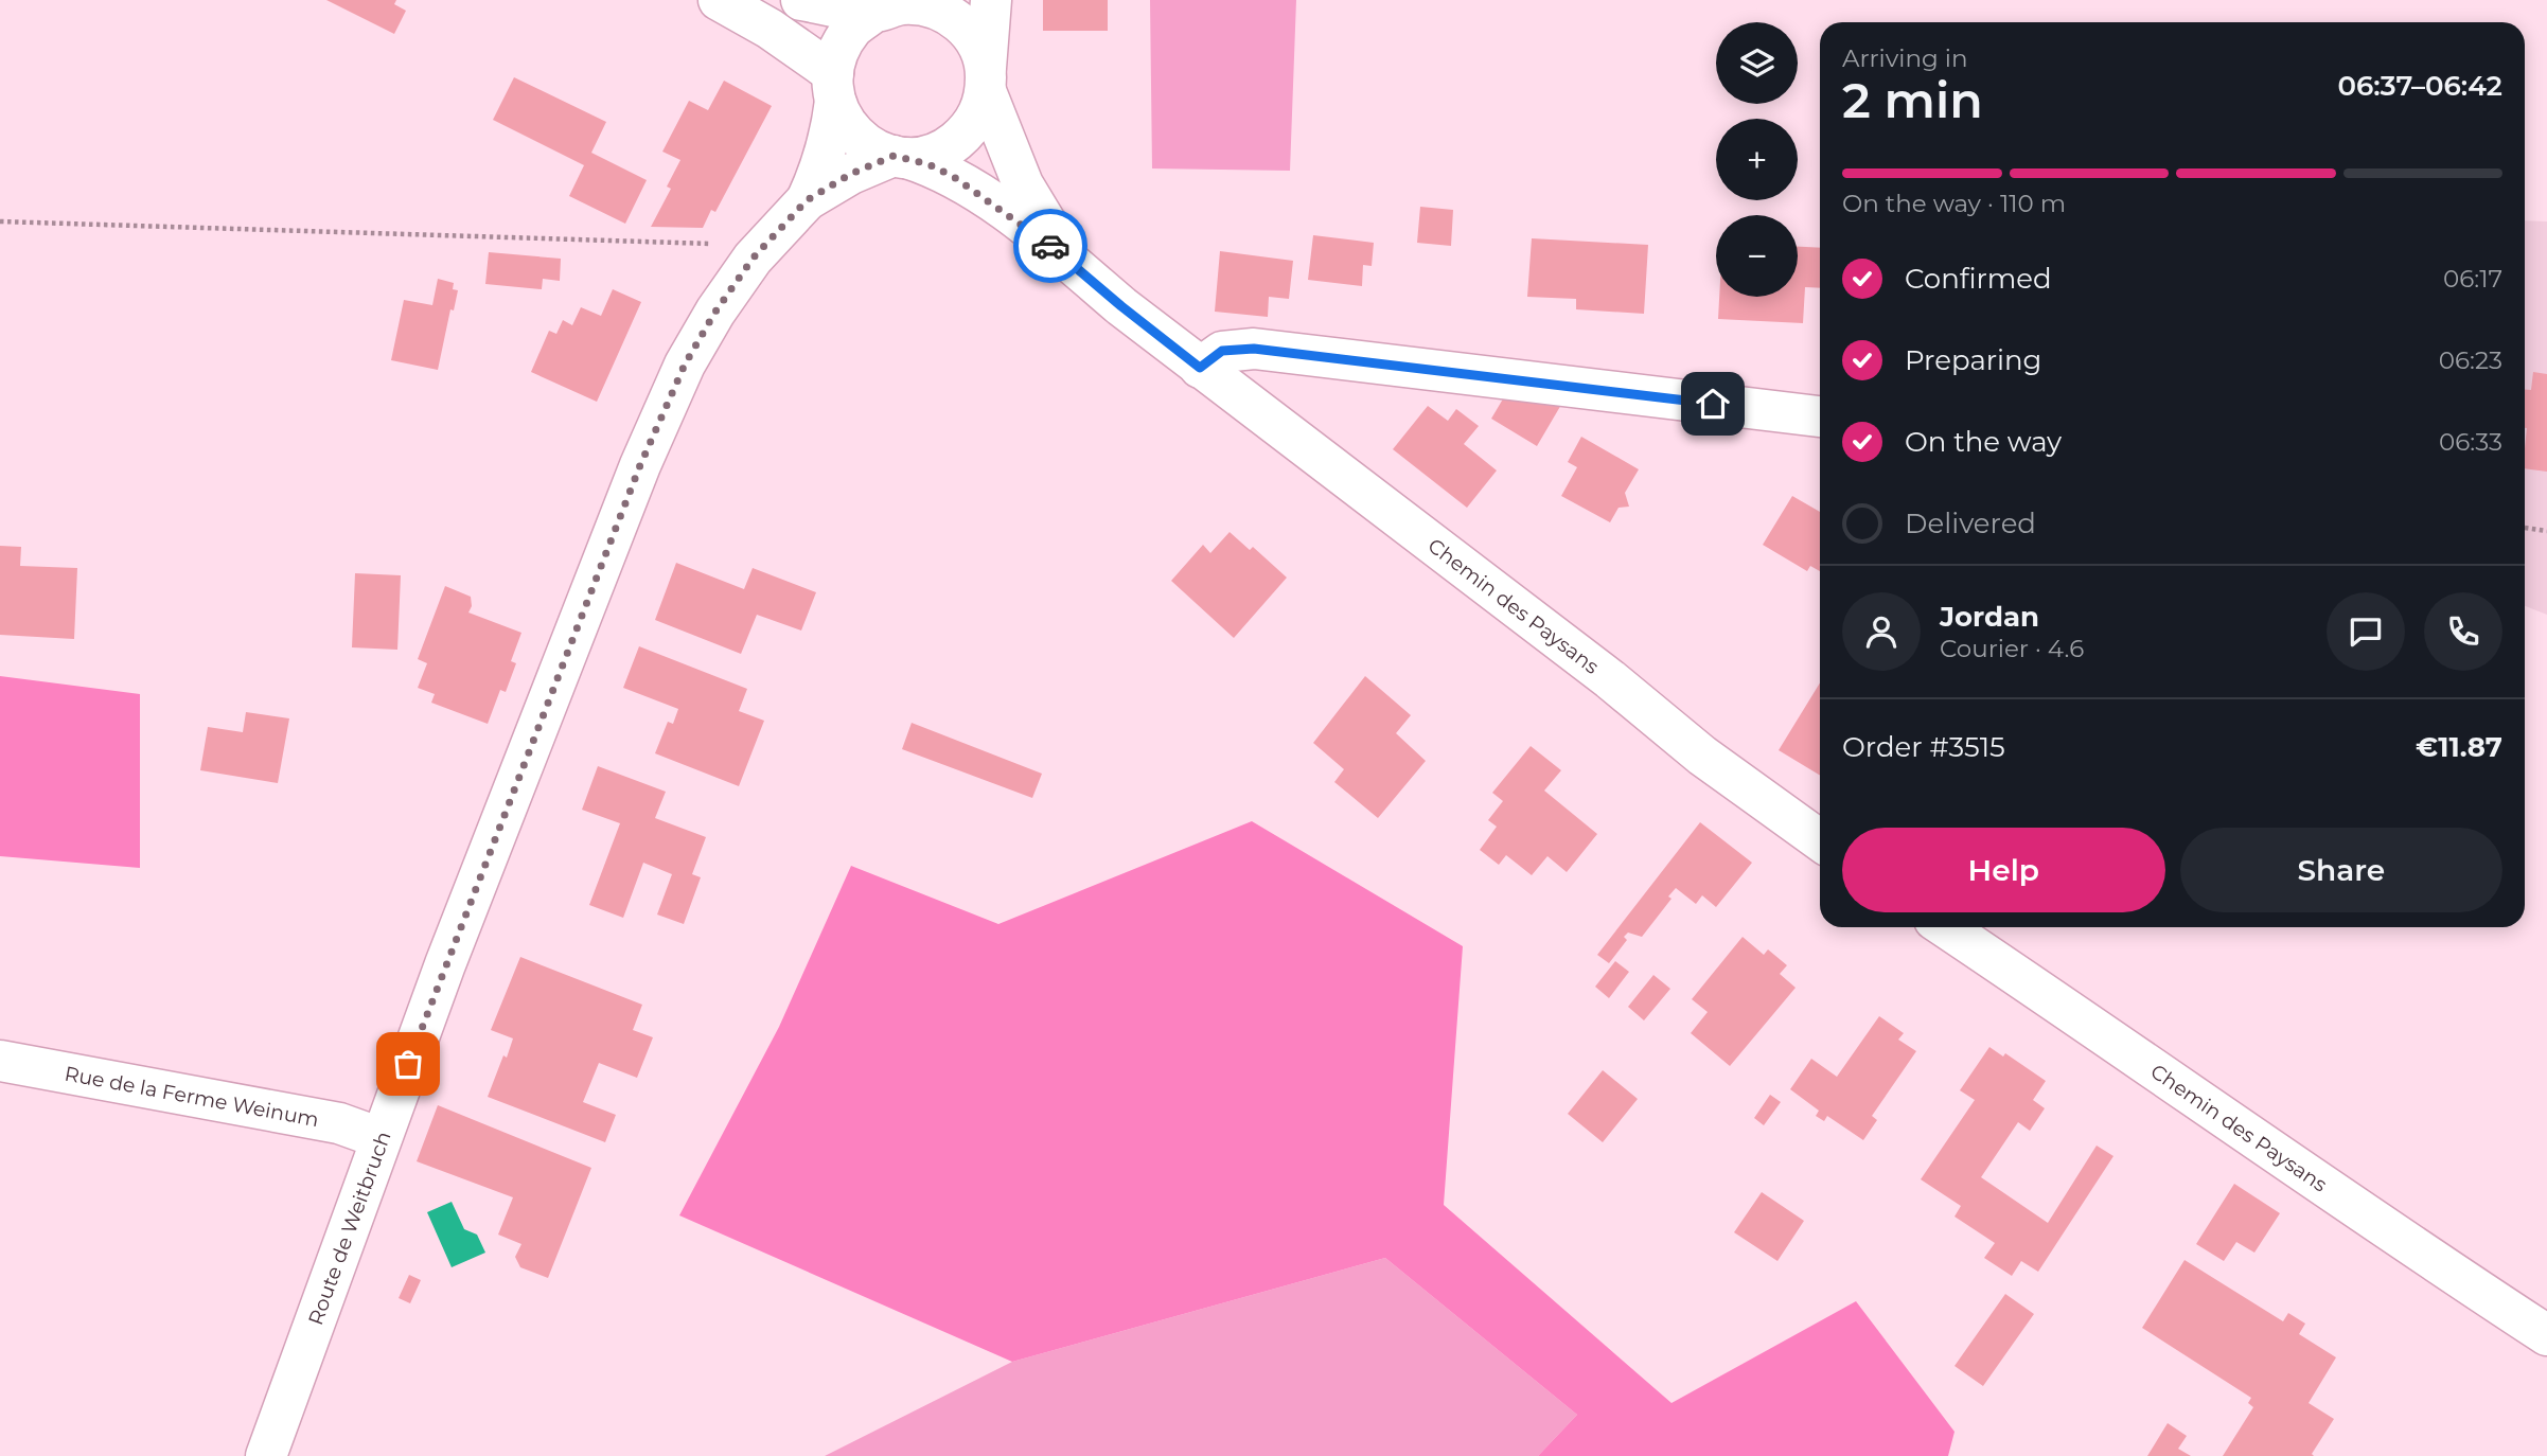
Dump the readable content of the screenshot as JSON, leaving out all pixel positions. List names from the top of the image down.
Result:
{
  "streets": {
    "street": ["Chemin des Paysans", "Rue de la Ferme Weinum", "Route de Weitbruch"]
  },
  "crossings": [
    ["Chemin des Paysans", "Route de Weitbruch"],
    ["Rue de la Ferme Weinum", "Route de Weitbruch"]
  ],
  "page": {
    "map_buttons": ["+", "−"],
    "heading": ["2 min", "Arriving in", "06:37–06:42"],
    "panel": [
      "Jordan",
      "Courier · 4.6",
      "Order #3515",
      "€11.87"
    ],
    "bar": "On the way · 110 m",
    "list": [
      ["Confirmed", "06:17"],
      ["Preparing", "06:23"],
      ["On the way", "06:33"],
      "Delivered"
    ],
    "buttons": ["Help", "Share"]
  }
}
